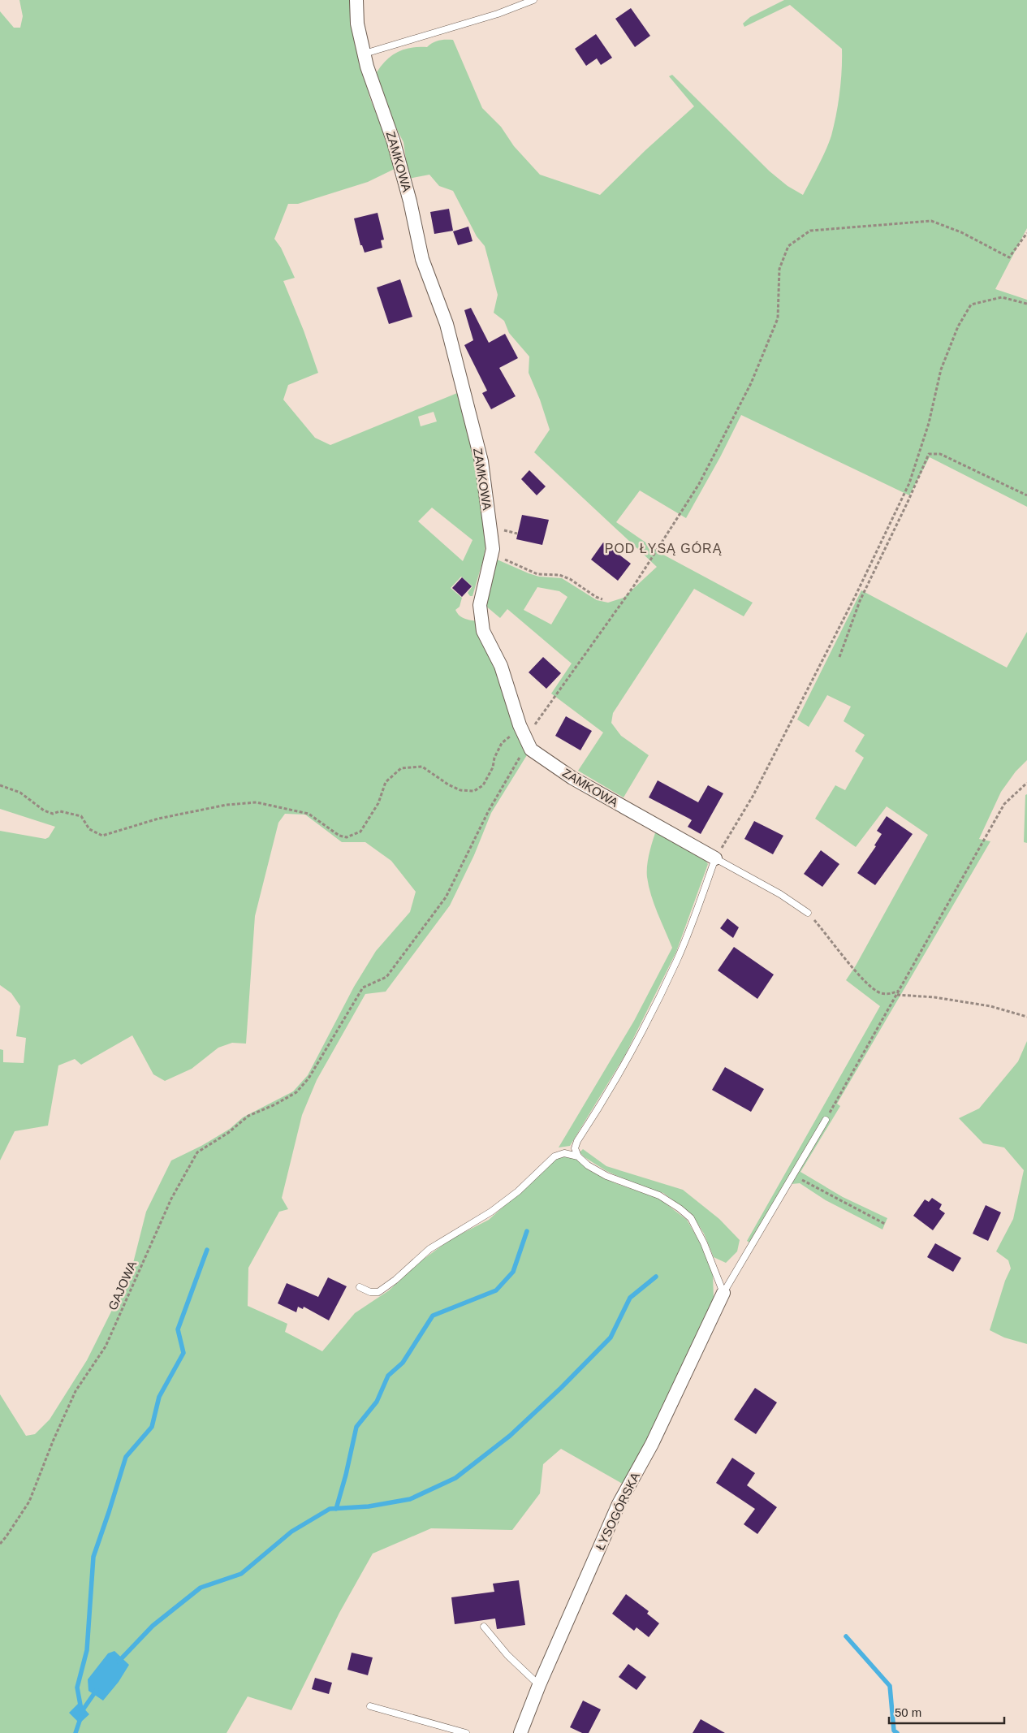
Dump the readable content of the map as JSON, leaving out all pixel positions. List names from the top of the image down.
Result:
{
  "streets": {
    "street": ["ZAMKOWA", "ŁYSOGÓRSKA"],
    "path": ["GAJOWA"]
  },
  "crossings": [
    ["ZAMKOWA", "GAJOWA"]
  ],
  "districts": ["POD ŁYSĄ GÓRĄ"],
  "scale_bar": "50 m"
}
